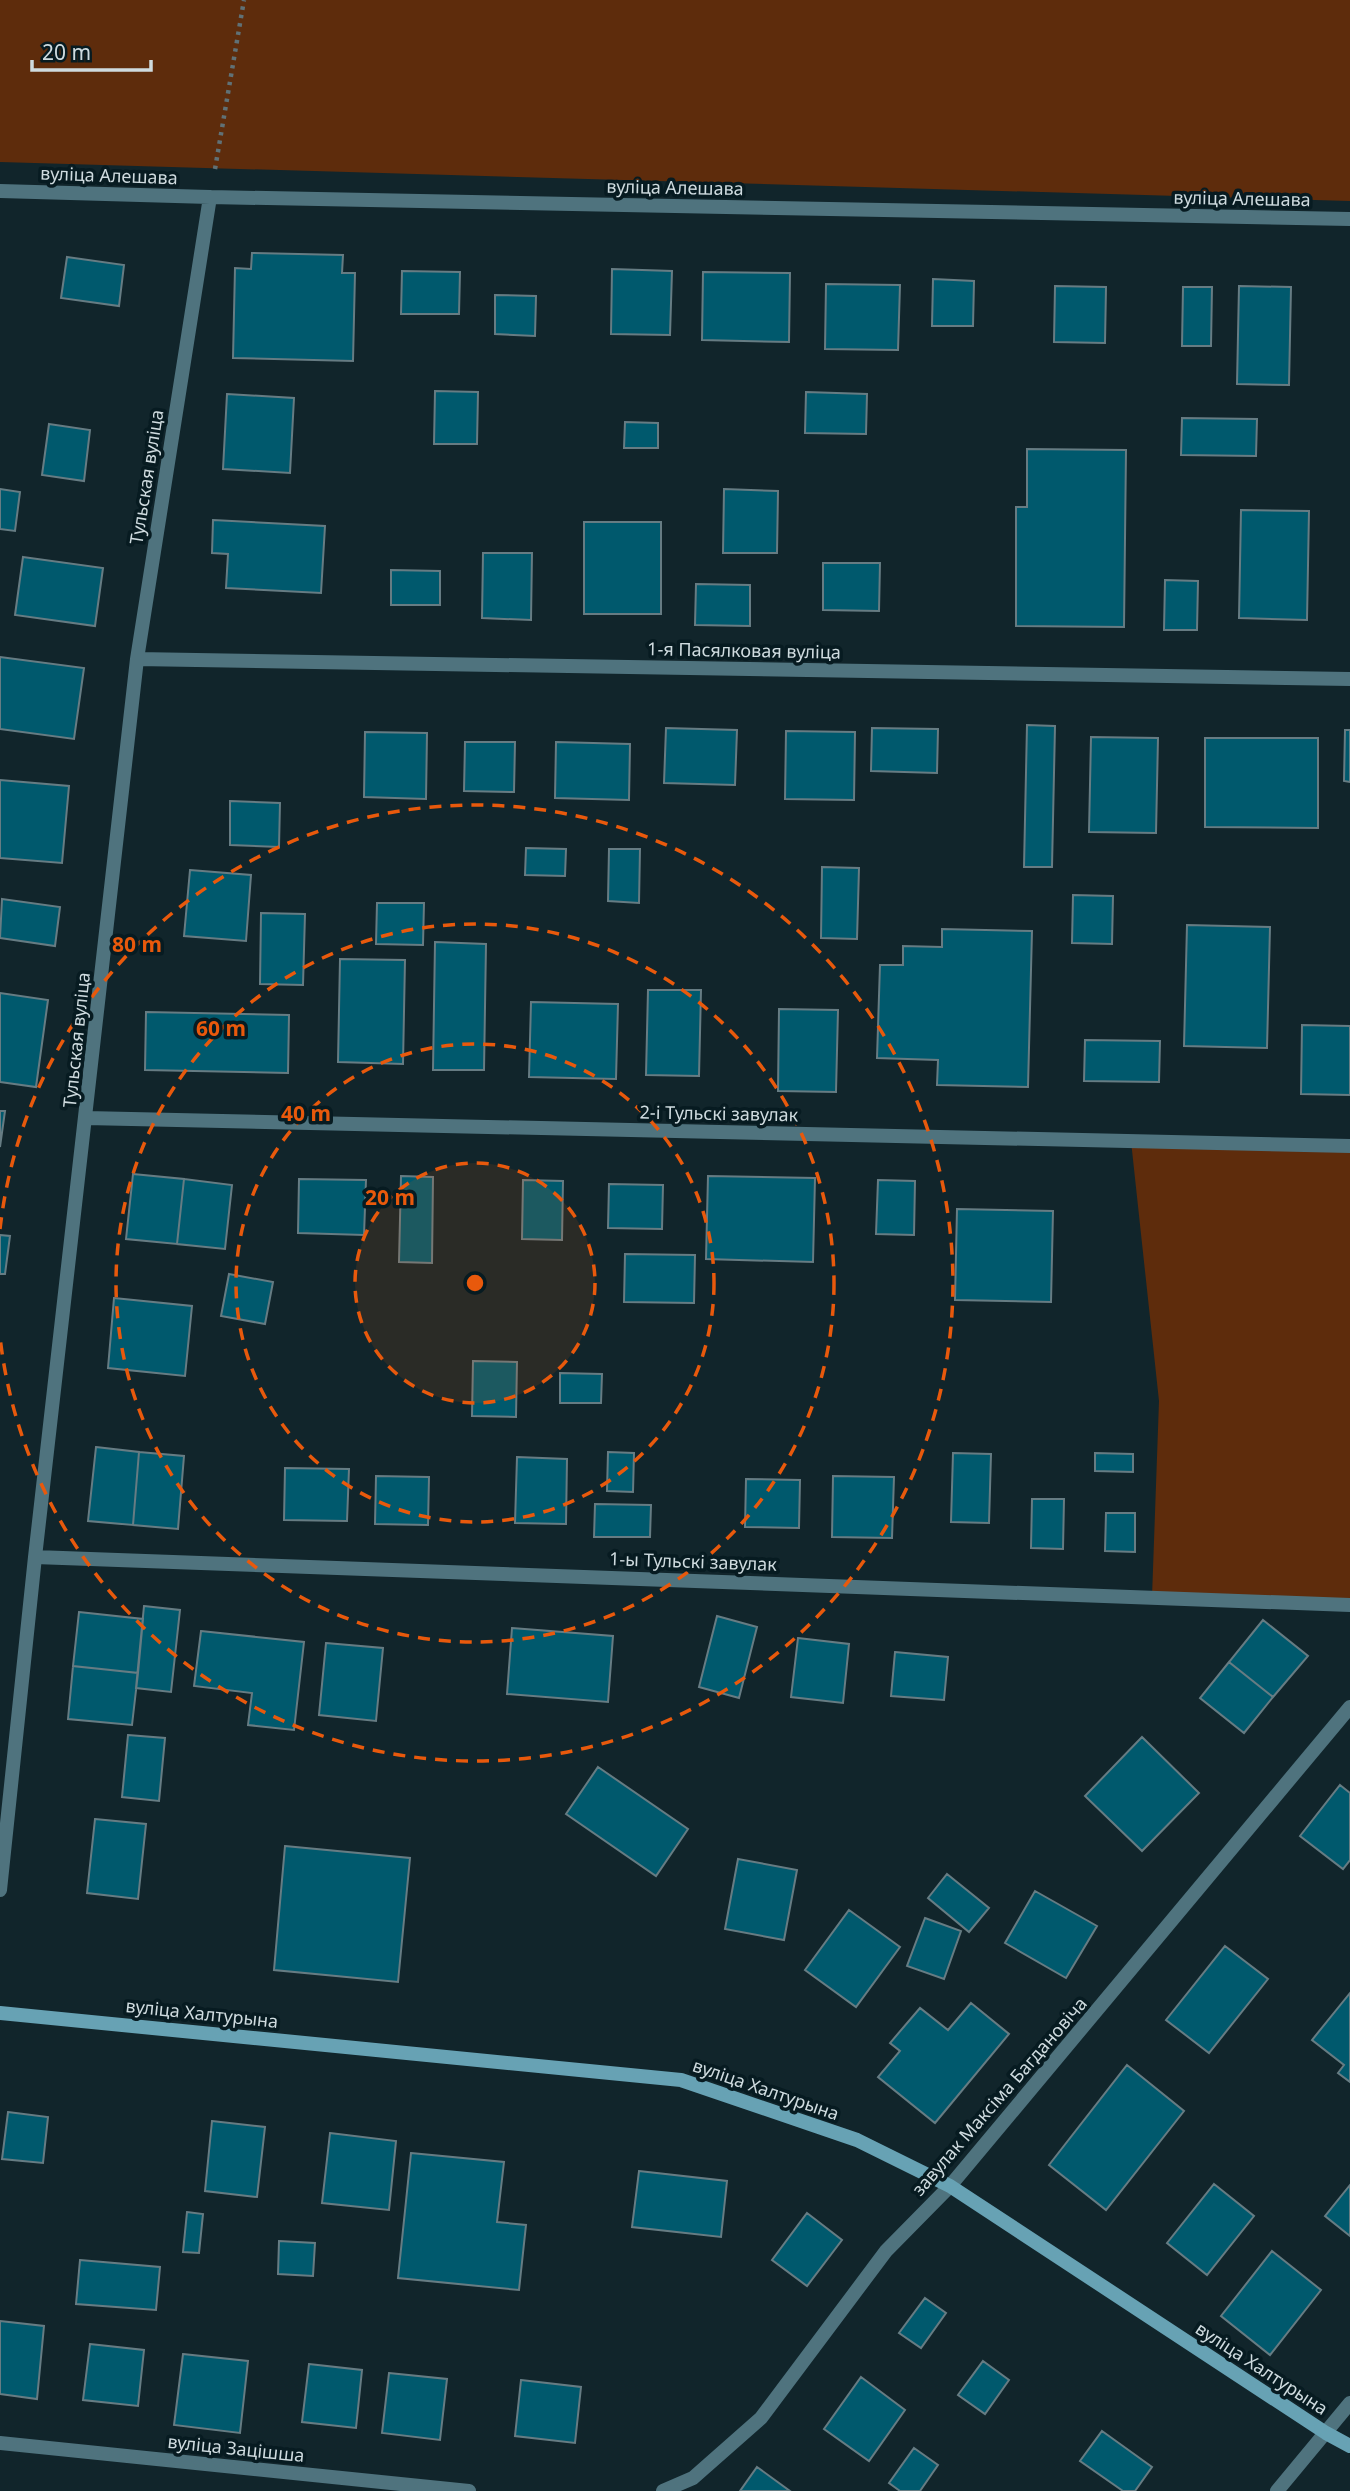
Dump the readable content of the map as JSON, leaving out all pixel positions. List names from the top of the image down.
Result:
{
  "streets": {
    "street": [
      "вуліца Алешава",
      "Тульская вуліца",
      "1-я Пасялковая вуліца",
      "2-і Тульскі завулак",
      "1-ы Тульскі завулак",
      "вуліца Халтурына",
      "завулак Максіма Багдановіча",
      "вуліца Зацішша"
    ]
  },
  "crossings": [
    ["вуліца Алешава", "Тульская вуліца"],
    ["Тульская вуліца", "1-я Пасялковая вуліца"],
    ["Тульская вуліца", "2-і Тульскі завулак"],
    ["Тульская вуліца", "1-ы Тульскі завулак"],
    ["вуліца Халтурына", "завулак Максіма Багдановіча"]
  ],
  "scale_bar": "20 m",
  "rings": [
    "80 m",
    "60 m",
    "40 m",
    "20 m"
  ]
}
